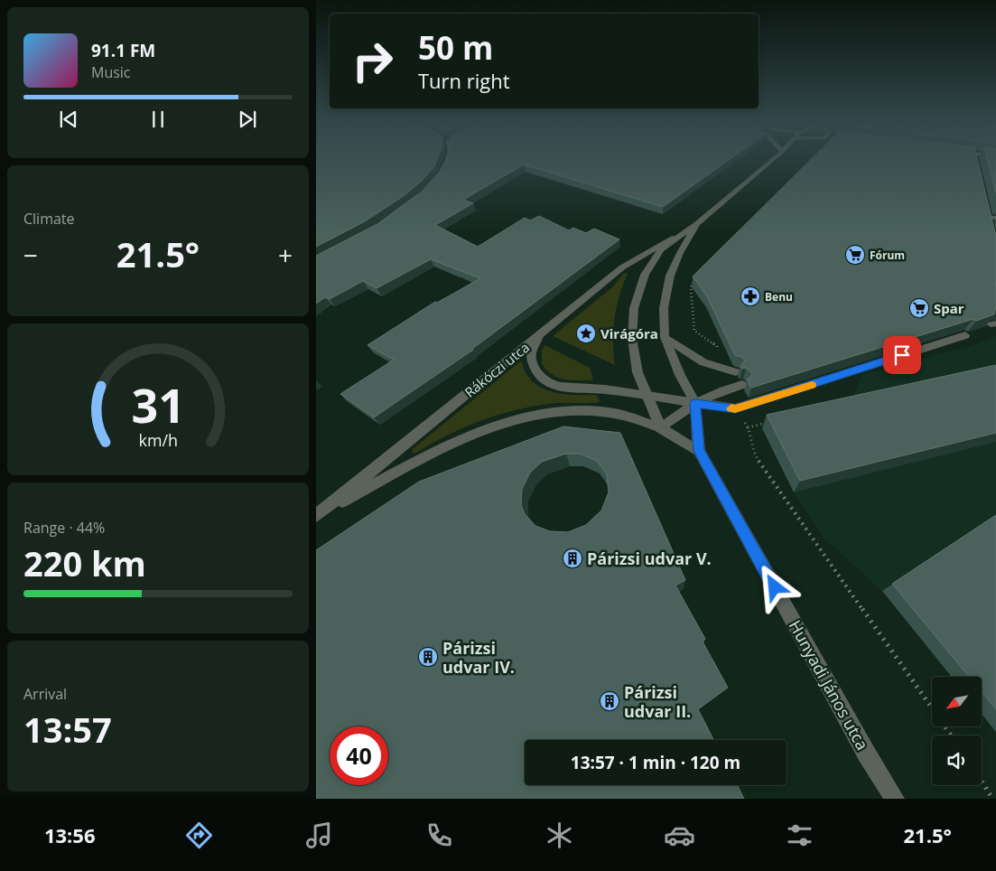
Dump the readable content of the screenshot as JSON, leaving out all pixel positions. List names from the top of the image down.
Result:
{
  "streets": {
    "street": ["Rákóczi utca", "Hunyadi János utca"]
  },
  "crossings": [
    ["Rákóczi utca", "Hunyadi János utca"]
  ],
  "places": {
    "supermarket": ["Fórum", "Spar"],
    "pharmacy": ["Benu"],
    "place": ["Virágóra"],
    "building": ["Párizsi udvar V.", "Párizsi udvar IV.", "Párizsi udvar II."]
  },
  "north": "bottom left",
  "page": {
    "turn": ["50 m", "Turn right"],
    "song": ["91.1 FM", "Music"],
    "tile": [
      "Climate",
      ["Range · 44%", "220 km"],
      ["Arrival", "13:57"]
    ],
    "heat": ["−", "21.5°", "+"],
    "limit": "40",
    "trip": "13:57 · 1 min · 120 m",
    "tabs": ["13:56", "21.5°"],
    "gauge": ["31", "km/h"]
  }
}
